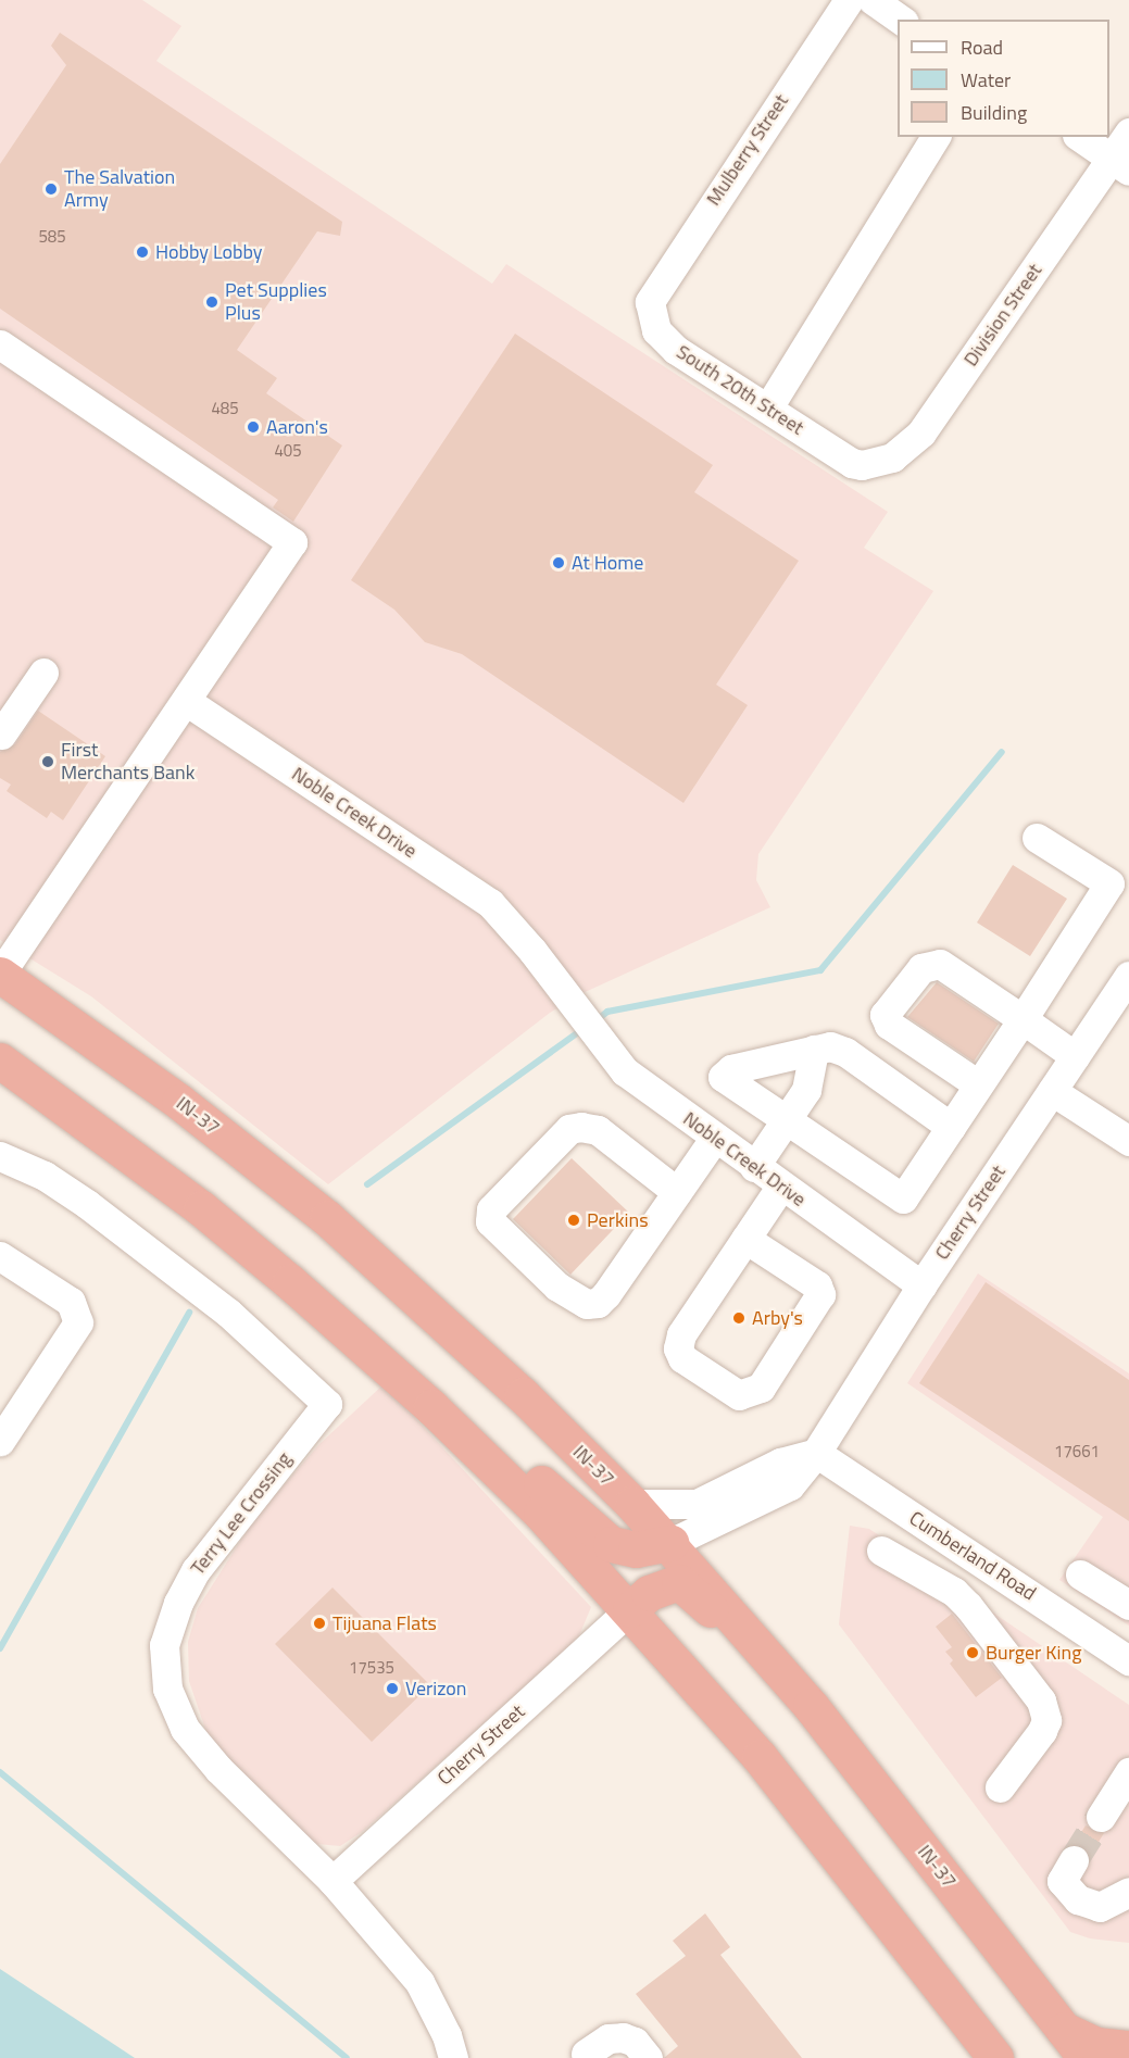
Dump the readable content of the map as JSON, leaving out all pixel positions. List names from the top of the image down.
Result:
{
  "streets": {
    "highway": ["IN-37"],
    "street": [
      "Mulberry Street",
      "Division Street",
      "South 20th Street",
      "Noble Creek Drive",
      "Cherry Street",
      "Terry Lee Crossing",
      "Cumberland Road"
    ]
  },
  "crossings": [
    ["Mulberry Street", "South 20th Street"],
    ["Division Street", "South 20th Street"],
    ["Noble Creek Drive", "Cherry Street"],
    ["IN-37", "Cherry Street"],
    ["Cherry Street", "Terry Lee Crossing"],
    ["Cherry Street", "Cumberland Road"]
  ],
  "places": [
    "The Salvation Army",
    "Hobby Lobby",
    "Pet Supplies Plus",
    "Aaron's",
    "At Home",
    "First Merchants Bank",
    "Perkins",
    "Arby's",
    "Tijuana Flats",
    "Burger King",
    "Verizon"
  ],
  "house_numbers": [
    "585",
    "485",
    "405",
    "17661",
    "17535"
  ],
  "legend": ["Road", "Water", "Building"]
}
